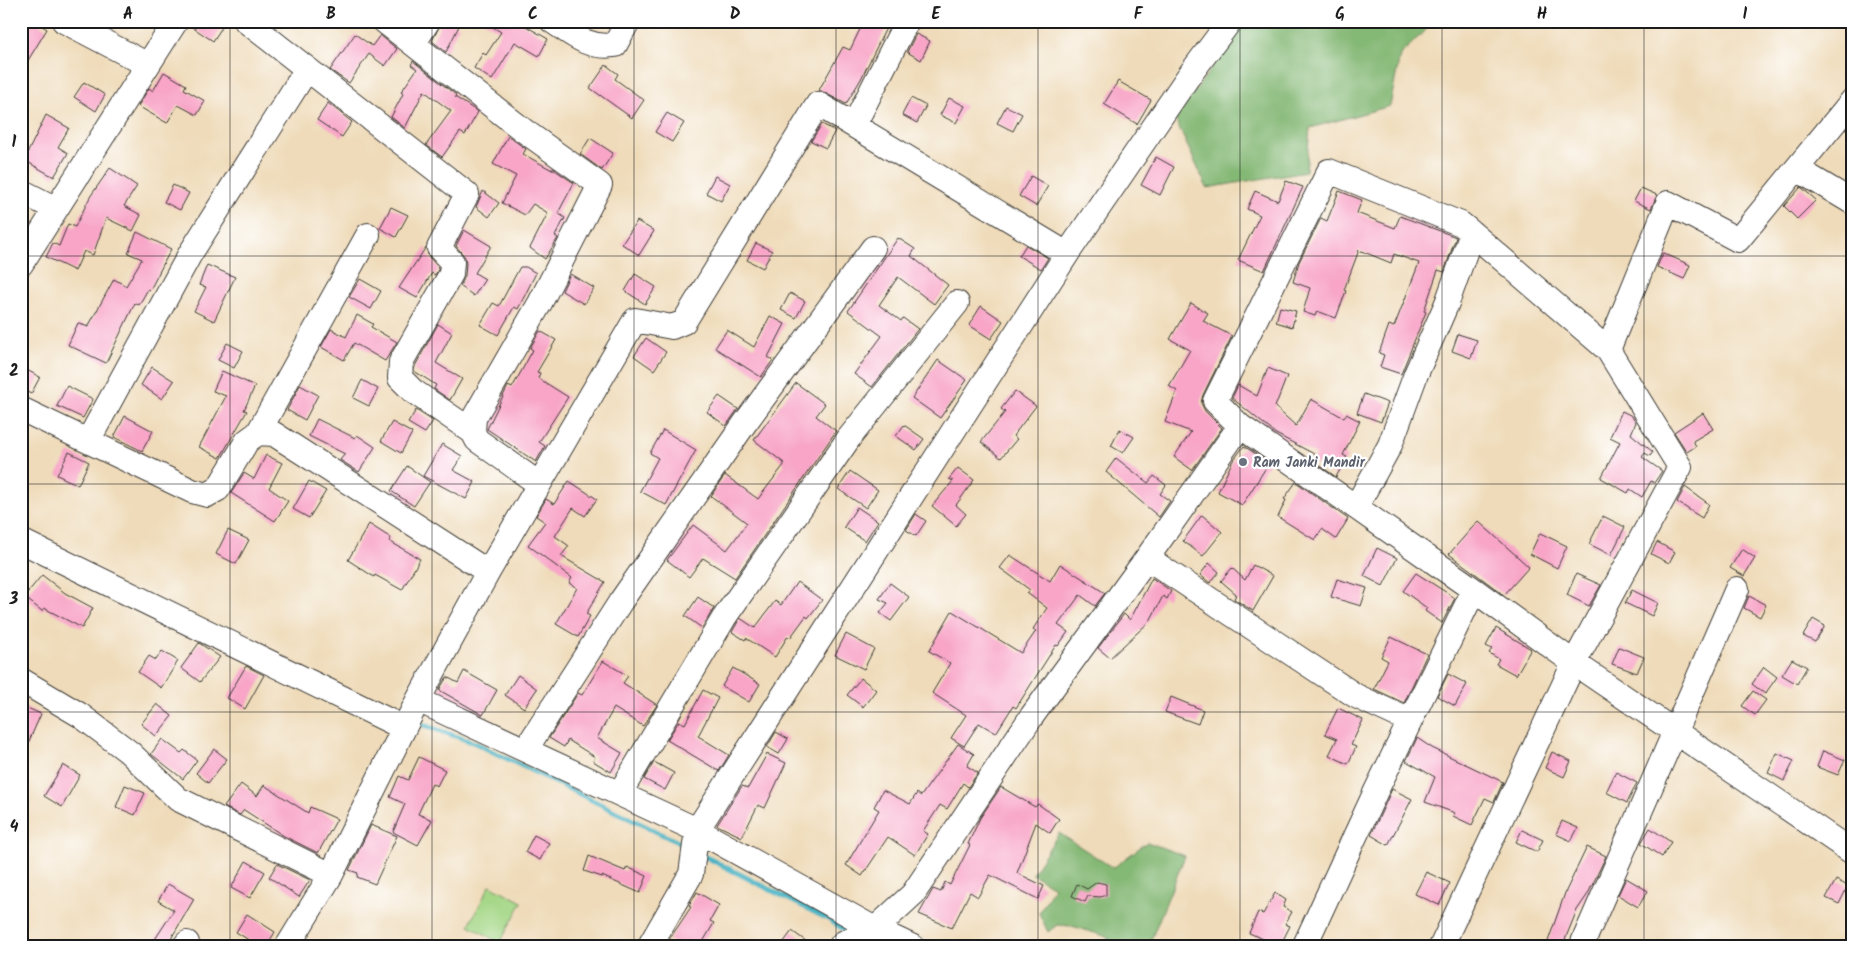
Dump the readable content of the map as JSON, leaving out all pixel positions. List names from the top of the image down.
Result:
{
  "places": ["Ram Janki Mandir"],
  "grid": {
    "columns": [
      "A",
      "B",
      "C",
      "D",
      "E",
      "F",
      "G",
      "H",
      "I"
    ],
    "rows": [
      "1",
      "2",
      "3",
      "4"
    ]
  }
}
